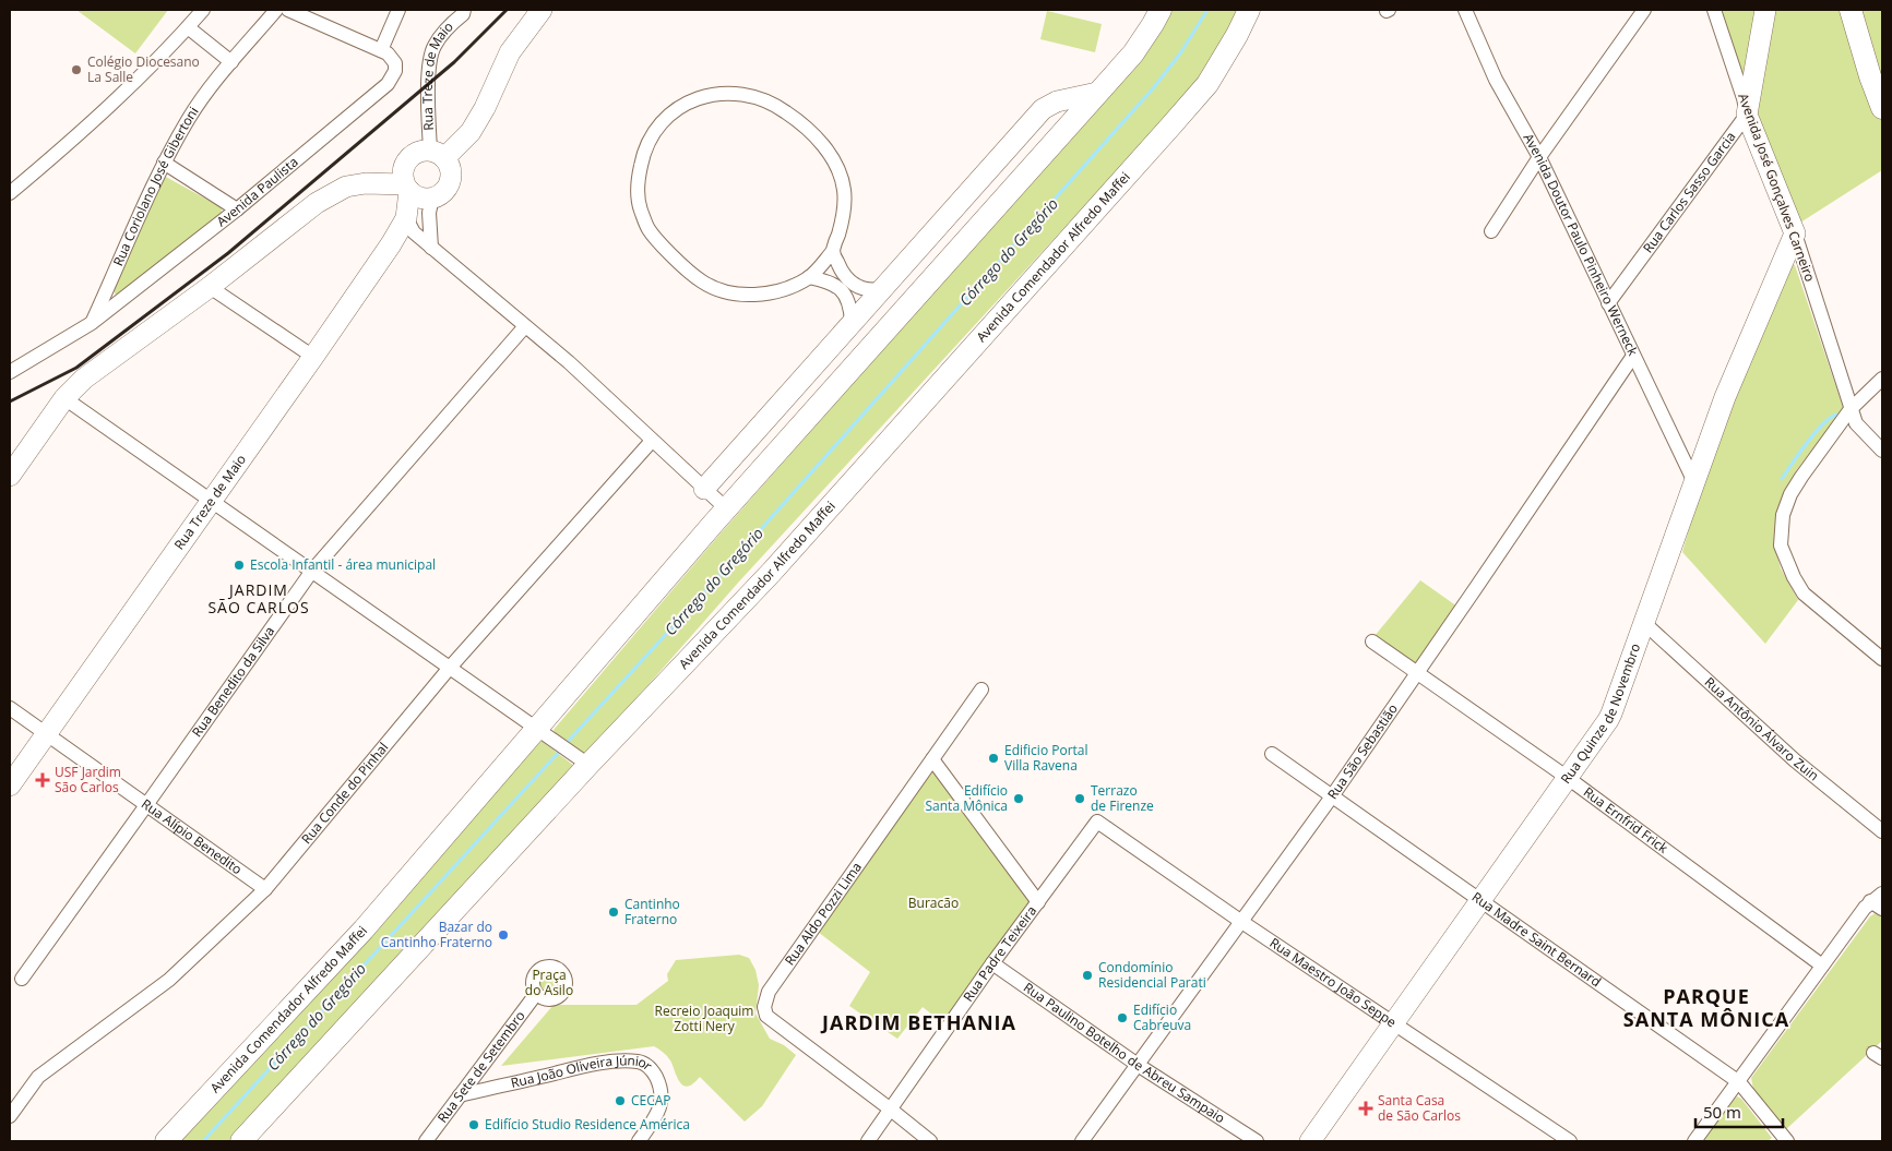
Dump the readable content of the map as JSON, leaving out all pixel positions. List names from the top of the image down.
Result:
{
  "streets": {
    "main road": ["Avenida Comendador Alfredo Maffei"],
    "street": [
      "Rua Treze de Maio",
      "Rua Coriolano José Gibertoni",
      "Avenida José Gonçalves Carneiro",
      "Avenida Paulista",
      "Rua Carlos Sasso Garcia",
      "Avenida Doutor Paulo Pinheiro Werneck",
      "Rua Benedito da Silva",
      "Rua Quinze de Novembro",
      "Rua Antônio Álvaro Zuin",
      "Rua São Sebastião",
      "Rua Conde do Pinhal",
      "Rua Ernfrid Frick",
      "Rua Alípio Benedito",
      "Rua Aldo Pozzi Lima",
      "Rua Madre Saint Bernard",
      "Rua Padre Teixeira",
      "Rua Maestro João Seppe",
      "Rua Paulino Botelho de Abreu Sampaio",
      "Rua Sete de Setembro",
      "Rua João Oliveira Júnior"
    ]
  },
  "crossings": [
    ["Rua Treze de Maio", "Rua Alípio Benedito"],
    ["Rua Coriolano José Gibertoni", "Avenida Paulista"],
    ["Avenida José Gonçalves Carneiro", "Rua Carlos Sasso Garcia"],
    ["Avenida José Gonçalves Carneiro", "Rua Quinze de Novembro"],
    ["Rua Carlos Sasso Garcia", "Avenida Doutor Paulo Pinheiro Werneck"],
    ["Avenida Doutor Paulo Pinheiro Werneck", "Rua Quinze de Novembro"],
    ["Avenida Doutor Paulo Pinheiro Werneck", "Rua São Sebastião"],
    ["Rua Benedito da Silva", "Rua Alípio Benedito"],
    ["Rua Quinze de Novembro", "Rua Antônio Álvaro Zuin"],
    ["Rua Quinze de Novembro", "Rua Ernfrid Frick"],
    ["Rua Quinze de Novembro", "Rua Madre Saint Bernard"],
    ["Rua Quinze de Novembro", "Rua Maestro João Seppe"],
    ["Rua São Sebastião", "Rua Ernfrid Frick"],
    ["Rua São Sebastião", "Rua Madre Saint Bernard"],
    ["Rua São Sebastião", "Rua Maestro João Seppe"],
    ["Rua São Sebastião", "Rua Paulino Botelho de Abreu Sampaio"],
    ["Rua Conde do Pinhal", "Rua Alípio Benedito"],
    ["Rua Aldo Pozzi Lima", "Rua Padre Teixeira"],
    ["Rua Padre Teixeira", "Rua Maestro João Seppe"],
    ["Rua Padre Teixeira", "Rua Paulino Botelho de Abreu Sampaio"],
    ["Rua Sete de Setembro", "Rua João Oliveira Júnior"]
  ],
  "districts": ["JARDIM SÃO CARLOS", "PARQUE SANTA MÔNICA", "JARDIM BETHANIA"],
  "water": ["Córrego do Gregório"],
  "parks": ["Buracão", "Praça do Asilo", "Recreio Joaquim Zotti Nery"],
  "places": {
    "other": [
      "Colégio Diocesano La Salle",
      "Escola Infantil - área municipal",
      "Edificio Portal Villa Ravena",
      "Edifício Santa Mônica",
      "Terrazo de Firenze",
      "Cantinho Fraterno",
      "Bazar do Cantinho Fraterno",
      "Condomínio Residencial Parati",
      "Edifício Cabreuva",
      "CECAP",
      "Edifício Studio Residence América"
    ],
    "health": ["USF Jardim São Carlos", "Santa Casa de São Carlos"]
  },
  "scale_bar": "50 m"
}
